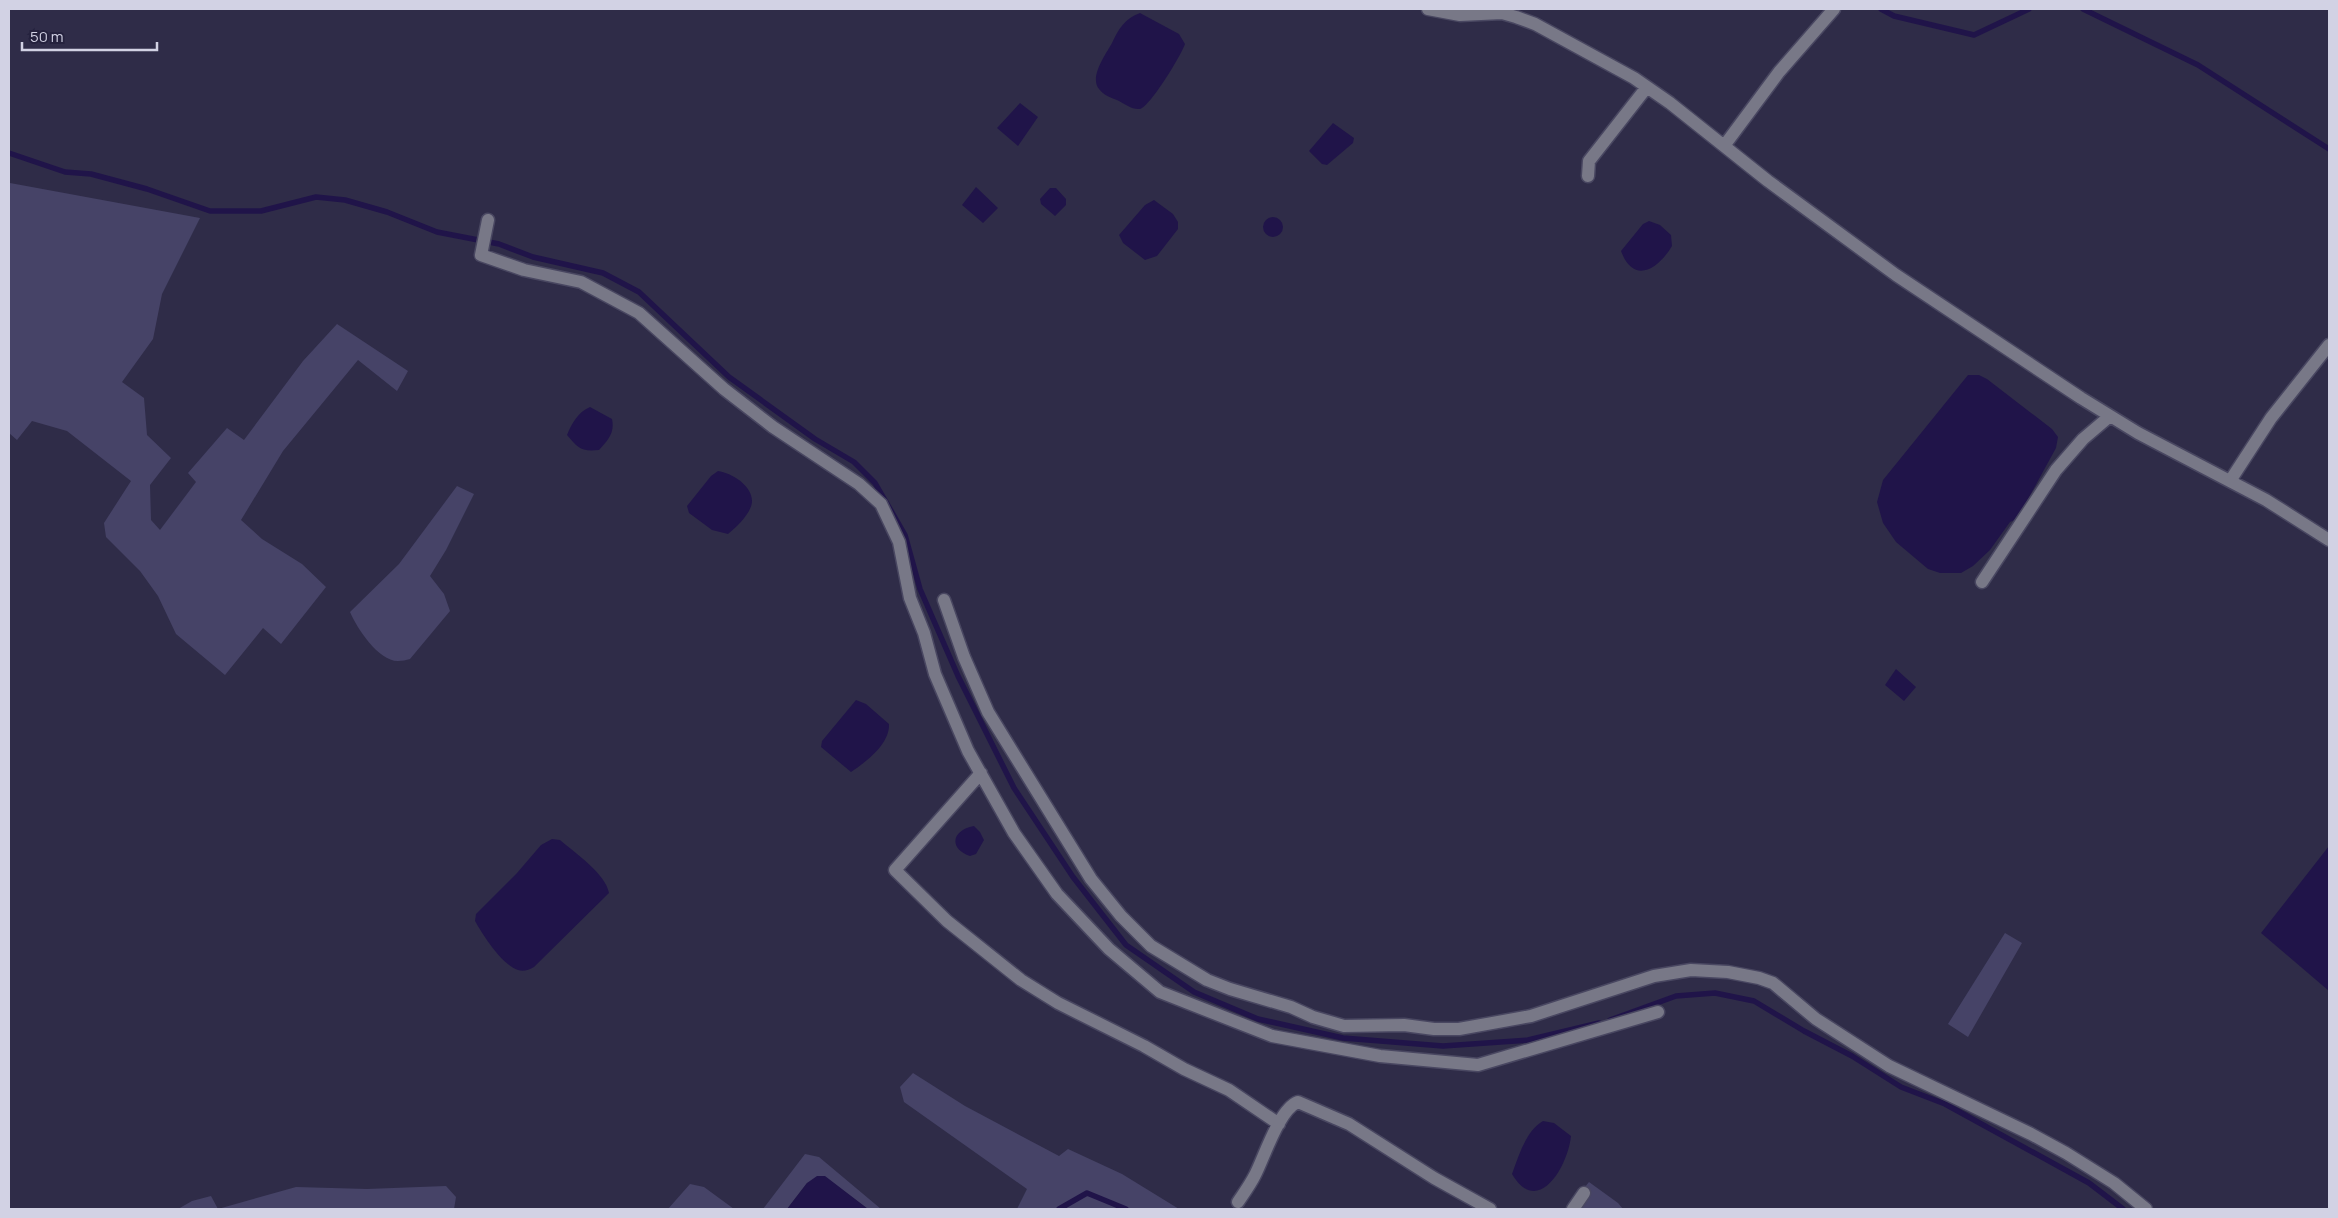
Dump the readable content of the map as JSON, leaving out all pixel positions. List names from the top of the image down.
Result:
{
  "scale_bar": "50 m"
}
